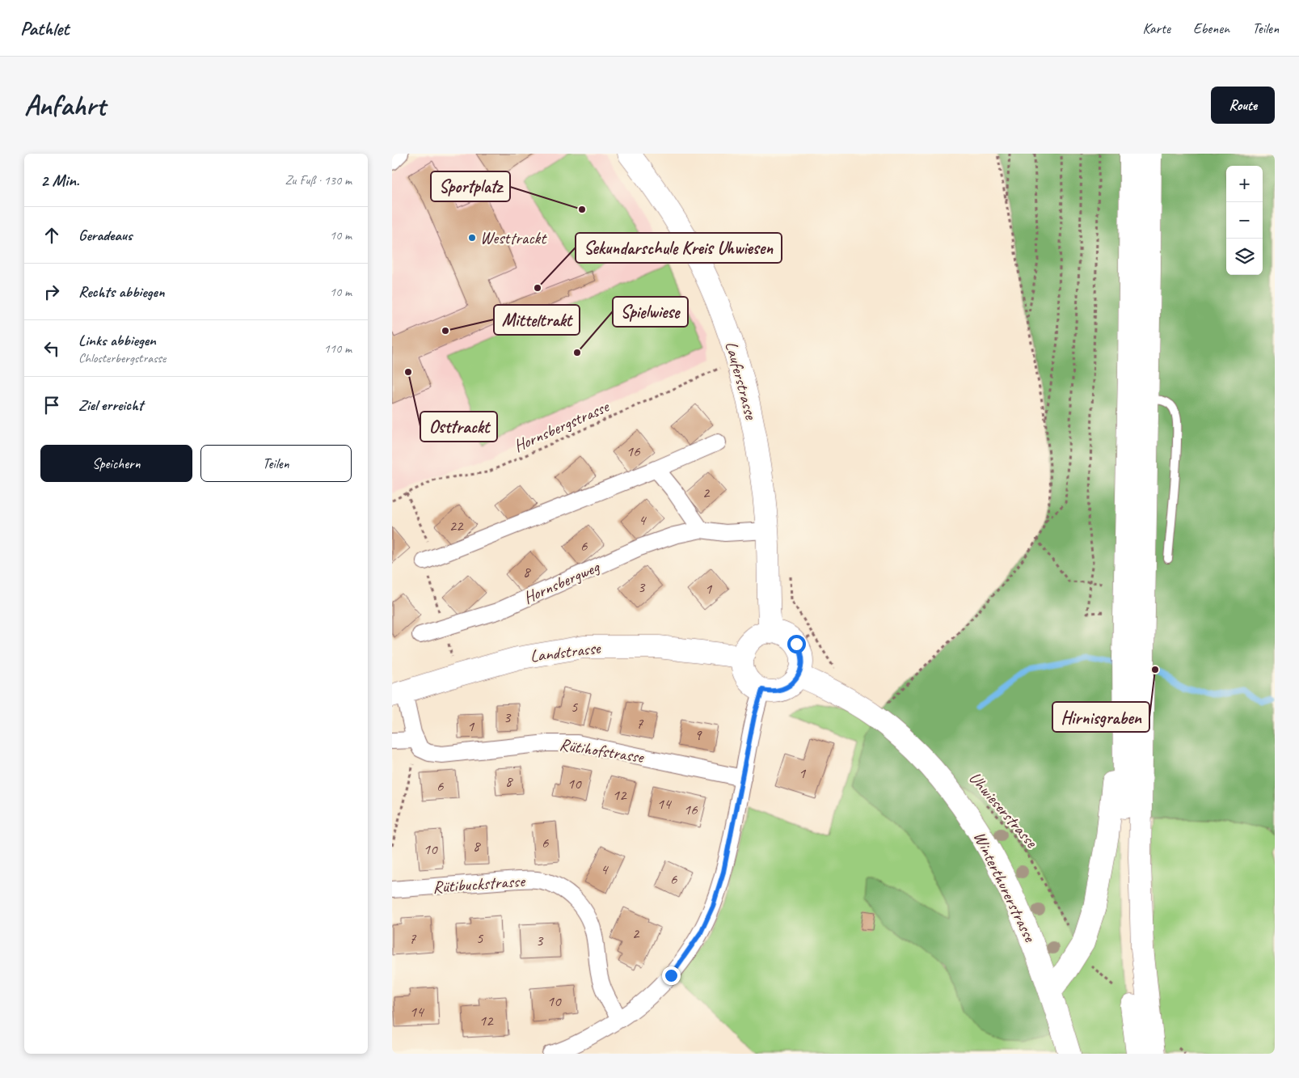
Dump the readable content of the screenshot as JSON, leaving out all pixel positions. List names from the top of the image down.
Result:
{
  "streets": {
    "main road": ["Lauferstrasse", "Landstrasse", "Winterthurerstrasse"],
    "street": ["Hornsbergweg", "Rütihofstrasse", "Rütibuckstrasse"],
    "path": ["Hornsbergstrasse", "Uhwieserstrasse"]
  },
  "crossings": [
    ["Lauferstrasse", "Hornsbergstrasse"],
    ["Lauferstrasse", "Hornsbergweg"],
    ["Lauferstrasse", "Landstrasse"]
  ],
  "places": [
    "Sportplatz",
    "Westtrackt",
    "Sekundarschule Kreis Uhwiesen",
    "Mitteltrakt",
    "Spielwiese",
    "Osttrackt",
    "Hirnisgraben"
  ],
  "house_numbers": [
    "16",
    "2",
    "4",
    "22",
    "6",
    "8",
    "3",
    "1",
    "5",
    "3",
    "7",
    "1",
    "9",
    "1",
    "8",
    "10",
    "6",
    "12",
    "14",
    "16",
    "6",
    "8",
    "10",
    "4",
    "6",
    "2",
    "5",
    "7",
    "3",
    "10",
    "14",
    "12"
  ],
  "page": {
    "header": "Pathlet",
    "nav": ["Karte", "Ebenen", "Teilen"],
    "buttons": [
      "Route",
      ["Speichern", "Teilen"]
    ],
    "title": "Anfahrt",
    "heading": ["2 Min.", "Zu Fuß · 130 m"],
    "map_buttons": ["+", "−"],
    "list": [
      ["Geradeaus", "10 m"],
      ["Rechts abbiegen", "10 m"],
      ["Links abbiegen", "Chlosterbergstrasse", "110 m"],
      "Ziel erreicht"
    ]
  }
}
